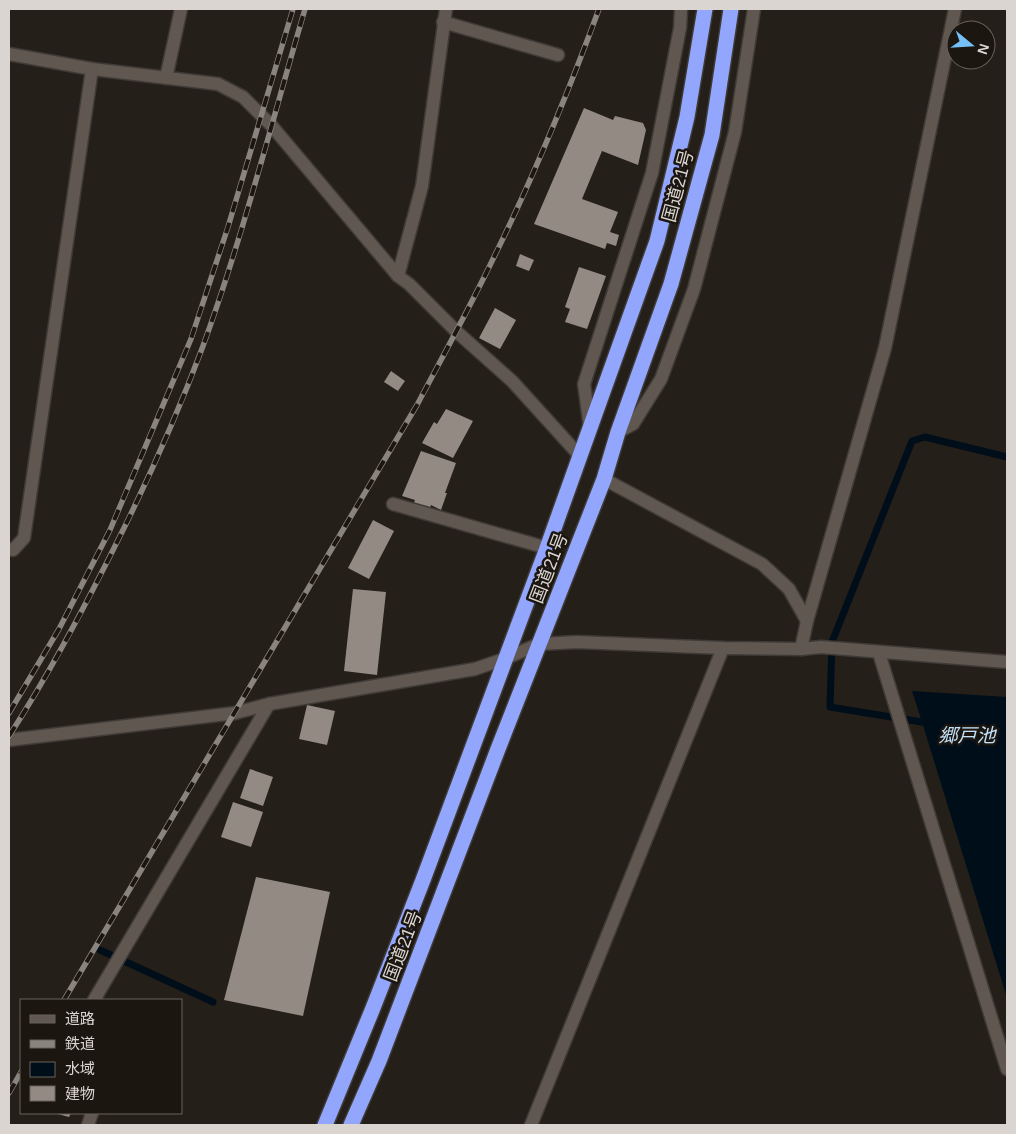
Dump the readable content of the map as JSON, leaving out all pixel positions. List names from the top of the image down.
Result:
{
  "streets": {
    "highway": ["国道21号"]
  },
  "water": ["郷戸池"],
  "legend": [
    "道路",
    "鉄道",
    "水域",
    "建物"
  ],
  "north": "right"
}
